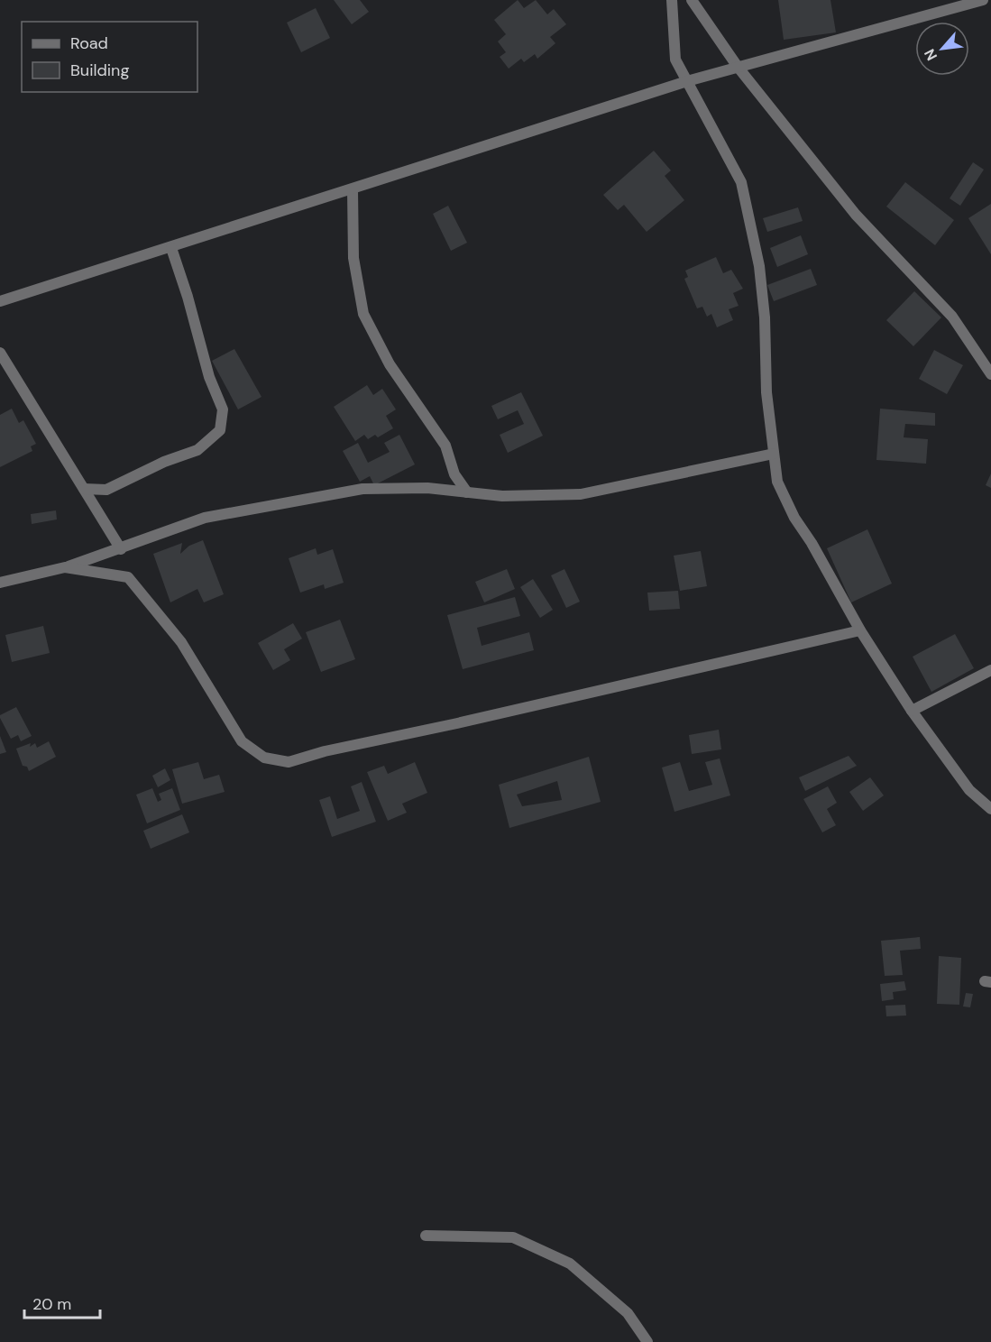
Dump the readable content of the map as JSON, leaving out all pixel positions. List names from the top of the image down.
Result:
{
  "legend": ["Road", "Building"],
  "scale_bar": "20 m",
  "north": "bottom left"
}
